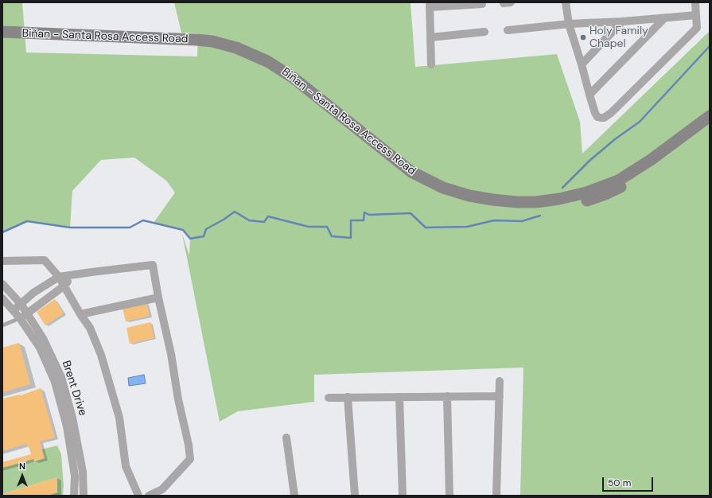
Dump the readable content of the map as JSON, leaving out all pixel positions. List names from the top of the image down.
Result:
{
  "streets": {
    "main road": ["Biñan - Santa Rosa Access Road"],
    "street": ["Brent Drive"]
  },
  "places": ["Holy Family Chapel"],
  "scale_bar": "50 m",
  "north": "top"
}
